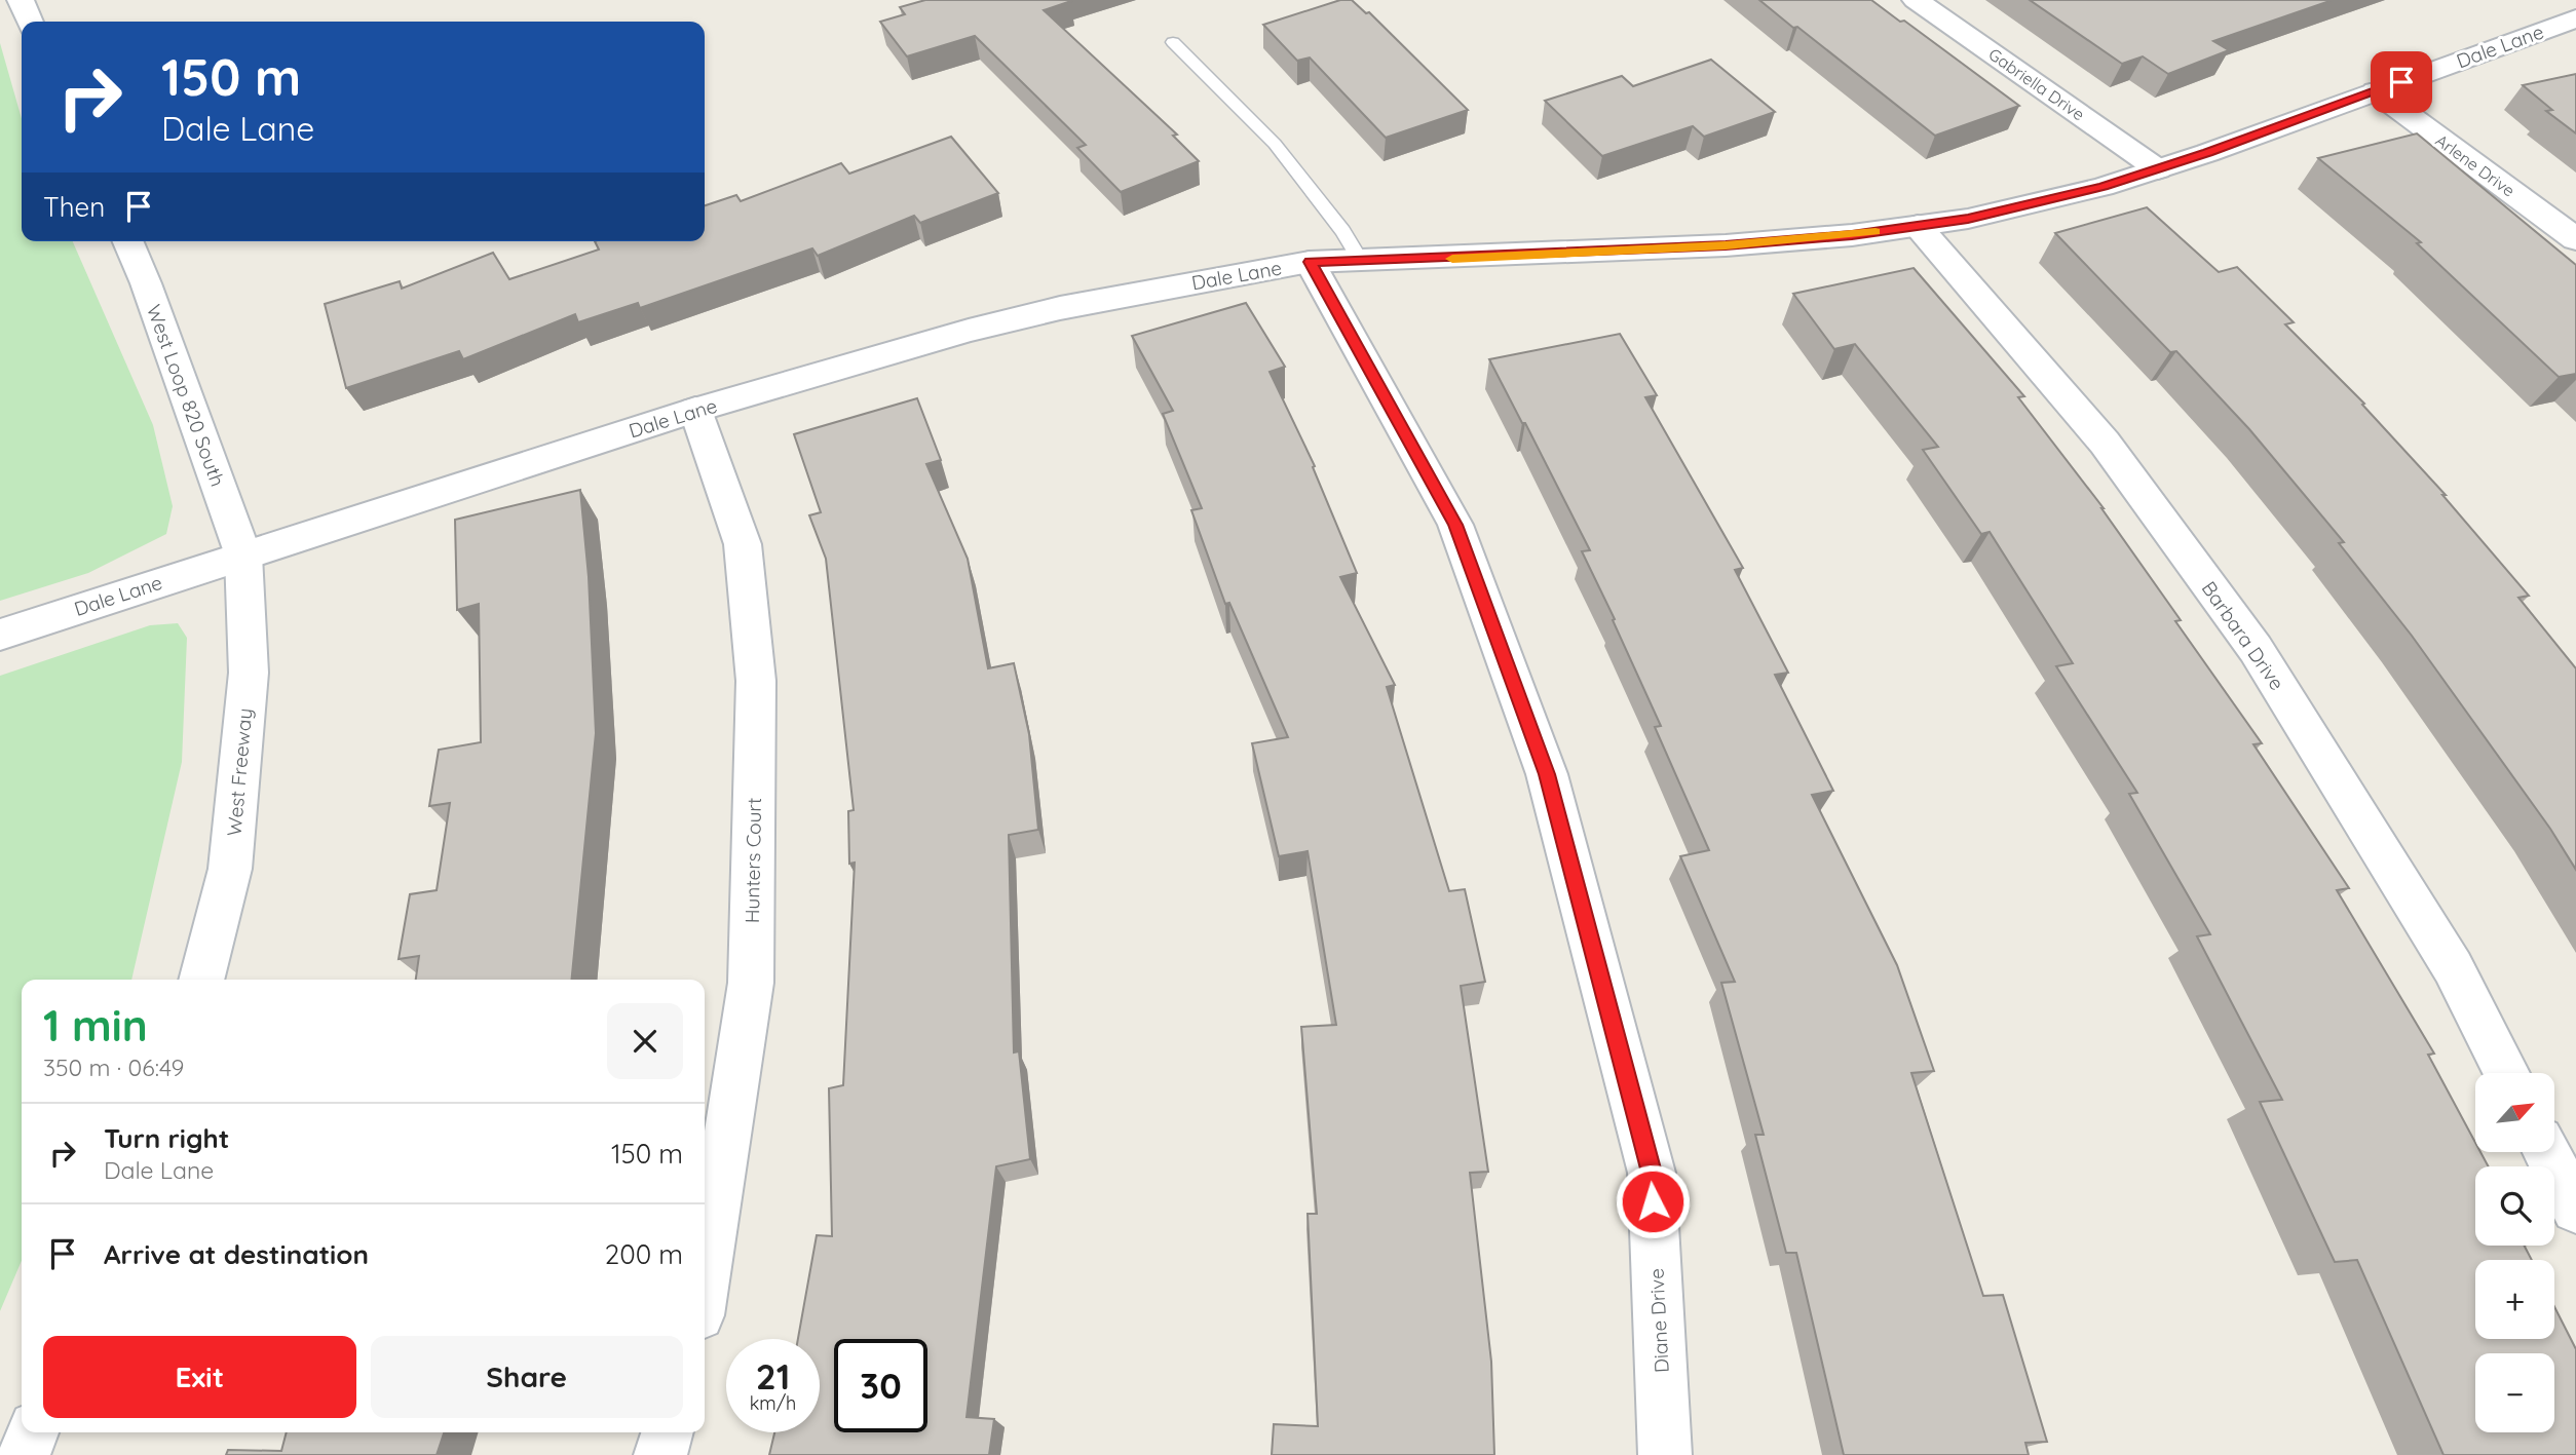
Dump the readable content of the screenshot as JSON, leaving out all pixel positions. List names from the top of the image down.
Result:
{
  "streets": {
    "street": [
      "Dale Lane",
      "Gabriella Drive",
      "Arlene Drive",
      "West Loop 820 South",
      "Barbara Drive",
      "West Freeway",
      "Hunters Court",
      "Diane Drive"
    ]
  },
  "crossings": [
    ["Dale Lane", "Gabriella Drive"],
    ["Dale Lane", "Arlene Drive"],
    ["Dale Lane", "West Loop 820 South"],
    ["Dale Lane", "Barbara Drive"],
    ["Dale Lane", "West Freeway"],
    ["Dale Lane", "Hunters Court"],
    ["Dale Lane", "Diane Drive"],
    ["West Loop 820 South", "West Freeway"]
  ],
  "north": "top right",
  "page": {
    "turn": ["150 m", "Dale Lane"],
    "then": "Then",
    "heading": ["1 min", "350 m · 06:49"],
    "map_buttons": ["+", "−"],
    "list": [
      {
        "name": "Turn right",
        "note": "Dale Lane",
        "value": "150 m"
      },
      {
        "name": "Arrive at destination",
        "value": "200 m"
      }
    ],
    "buttons": ["Exit", "Share"],
    "speed": "21 km/h",
    "limit": "30"
  }
}
